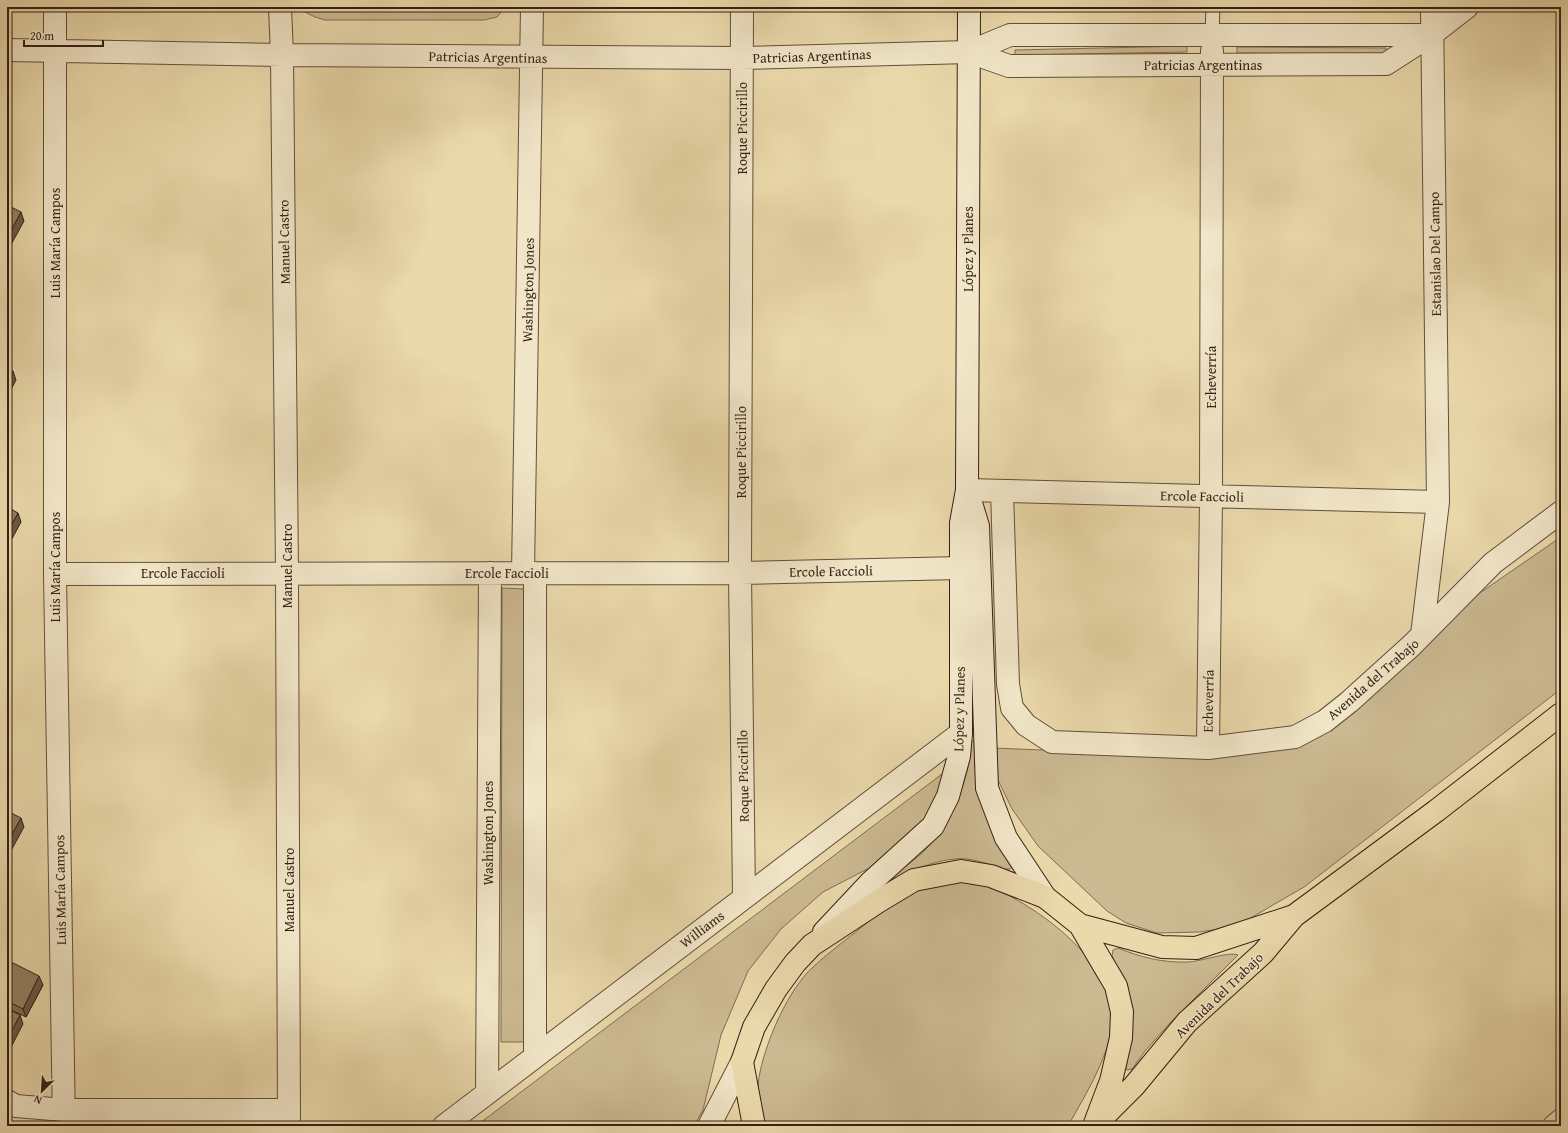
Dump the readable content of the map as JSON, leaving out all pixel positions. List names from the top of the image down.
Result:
{
  "streets": {
    "main road": ["Avenida del Trabajo"],
    "street": [
      "Patricias Argentinas",
      "Roque Piccirillo",
      "Manuel Castro",
      "Luis María Campos",
      "López y Planes",
      "Estanislao Del Campo",
      "Washington Jones",
      "Echeverría",
      "Ercole Faccioli",
      "Williams"
    ]
  },
  "crossings": [
    ["Patricias Argentinas", "Roque Piccirillo"],
    ["Patricias Argentinas", "Manuel Castro"],
    ["Patricias Argentinas", "Luis María Campos"],
    ["Patricias Argentinas", "López y Planes"],
    ["Patricias Argentinas", "Estanislao Del Campo"],
    ["Patricias Argentinas", "Washington Jones"],
    ["Patricias Argentinas", "Echeverría"],
    ["Roque Piccirillo", "Ercole Faccioli"],
    ["Roque Piccirillo", "Williams"],
    ["Manuel Castro", "Ercole Faccioli"],
    ["Luis María Campos", "Ercole Faccioli"],
    ["López y Planes", "Ercole Faccioli"],
    ["López y Planes", "Williams"],
    ["Estanislao Del Campo", "Ercole Faccioli"],
    ["Estanislao Del Campo", "Avenida del Trabajo"],
    ["Washington Jones", "Ercole Faccioli"],
    ["Washington Jones", "Williams"],
    ["Echeverría", "Ercole Faccioli"],
    ["Echeverría", "Avenida del Trabajo"],
    ["Ercole Faccioli", "Avenida del Trabajo"]
  ],
  "scale_bar": "20 m",
  "north": "bottom left"
}
